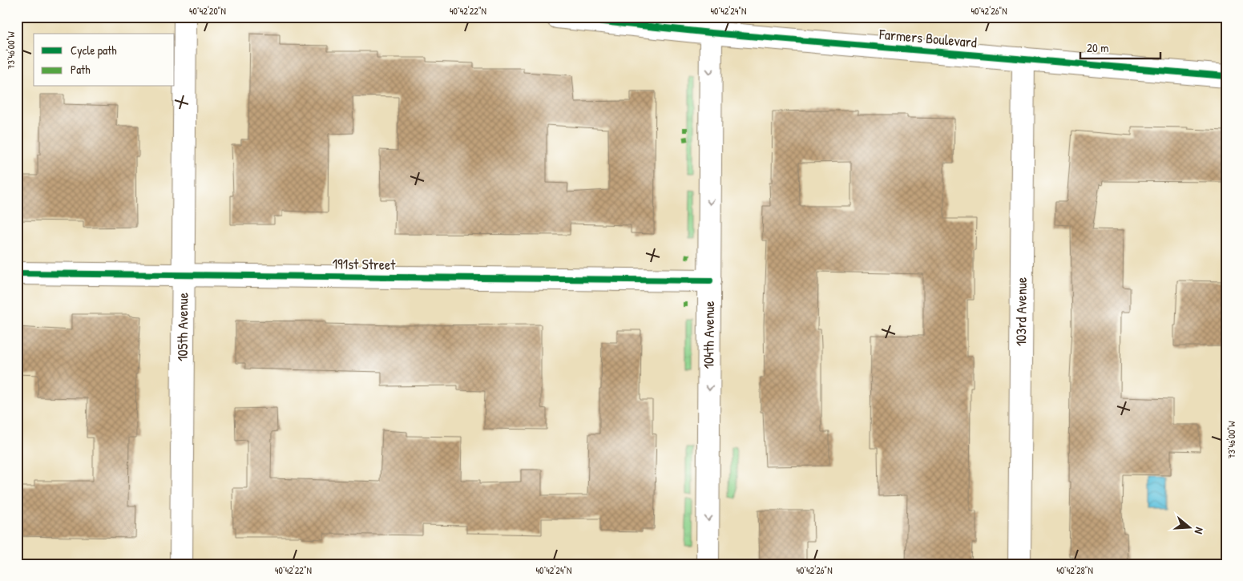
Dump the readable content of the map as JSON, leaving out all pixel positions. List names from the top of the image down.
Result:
{
  "streets": {
    "street": [
      "Farmers Boulevard",
      "191st Street",
      "103rd Avenue",
      "105th Avenue",
      "104th Avenue"
    ]
  },
  "crossings": [
    ["Farmers Boulevard", "103rd Avenue"],
    ["Farmers Boulevard", "104th Avenue"],
    ["191st Street", "105th Avenue"],
    ["191st Street", "104th Avenue"]
  ],
  "one_way": ["104th Avenue"],
  "legend": ["Cycle path", "Path"],
  "scale_bar": "20 m",
  "north": "right",
  "coordinates": [
    "40°42'20\"N",
    "40°42'22\"N",
    "40°42'24\"N",
    "40°42'26\"N",
    "73°46'00\"W",
    "40°42'28\"N"
  ]
}
